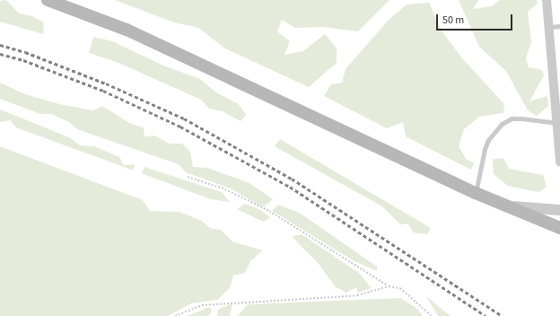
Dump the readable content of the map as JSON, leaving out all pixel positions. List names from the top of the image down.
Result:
{
  "scale_bar": "50 m"
}
